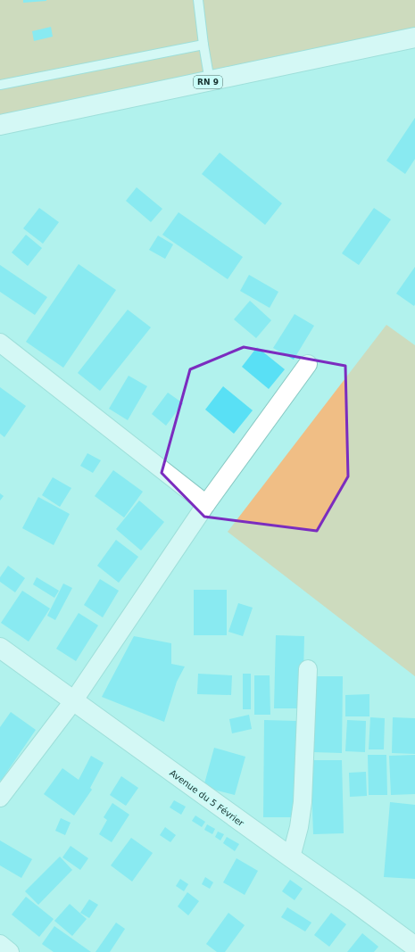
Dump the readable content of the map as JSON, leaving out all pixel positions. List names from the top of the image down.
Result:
{
  "streets": {
    "street": ["RN 9", "Avenue du 5 Février"]
  }
}
